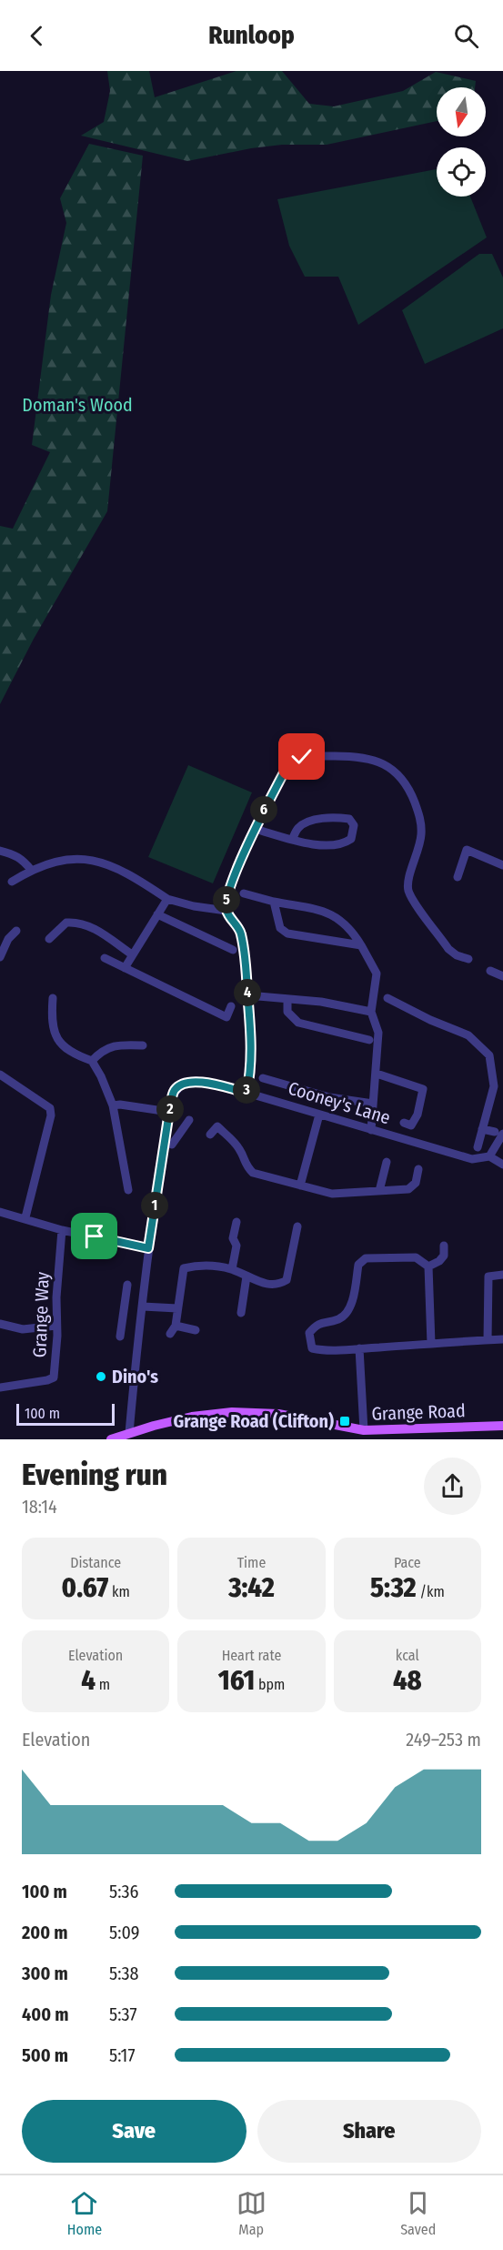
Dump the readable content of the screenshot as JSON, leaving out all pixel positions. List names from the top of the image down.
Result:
{
  "streets": {
    "main road": ["Grange Road"],
    "street": ["Cooney's Lane", "Grange Way"]
  },
  "crossings": [
    ["Cooney's Lane", "Grange Road"]
  ],
  "parks": ["Doman's Wood"],
  "places": {
    "other": ["Dino's"],
    "transit": ["Grange Road (Clifton)"]
  },
  "scale_bar": "100 m",
  "north": "bottom",
  "page": {
    "header": "Runloop",
    "pins": [
      "6",
      "5",
      "4",
      "3",
      "2",
      "1"
    ],
    "scale": "100 m",
    "heading": ["Evening run", "18:14"],
    "stats": [
      ["Distance", "0.67 km"],
      ["Time", "3:42"],
      ["Pace", "5:32 /km"],
      ["Elevation", "4 m"],
      ["Heart rate", "161 bpm"],
      ["kcal", "48"]
    ],
    "chart": ["Elevation", "249–253 m"],
    "list": [
      {
        "name": "100 m",
        "note": "5:36"
      },
      {
        "name": "200 m",
        "note": "5:09"
      },
      {
        "name": "300 m",
        "note": "5:38"
      },
      {
        "name": "400 m",
        "note": "5:37"
      },
      {
        "name": "500 m",
        "note": "5:17"
      }
    ],
    "buttons": ["Save", "Share"],
    "tabs": ["Home", "Map", "Saved"]
  }
}
